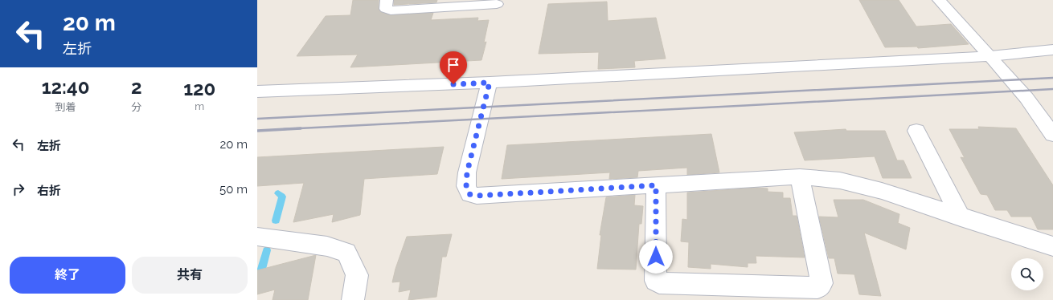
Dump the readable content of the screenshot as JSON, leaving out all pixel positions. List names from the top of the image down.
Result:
{
  "page": {
    "turn": ["20 m", "左折"],
    "eta": [
      "12:40",
      "到着",
      "2",
      "分",
      "120",
      "m"
    ],
    "list": [
      {
        "name": "左折",
        "value": "20 m"
      },
      {
        "name": "右折",
        "value": "50 m"
      }
    ],
    "buttons": ["終了", "共有"]
  }
}
